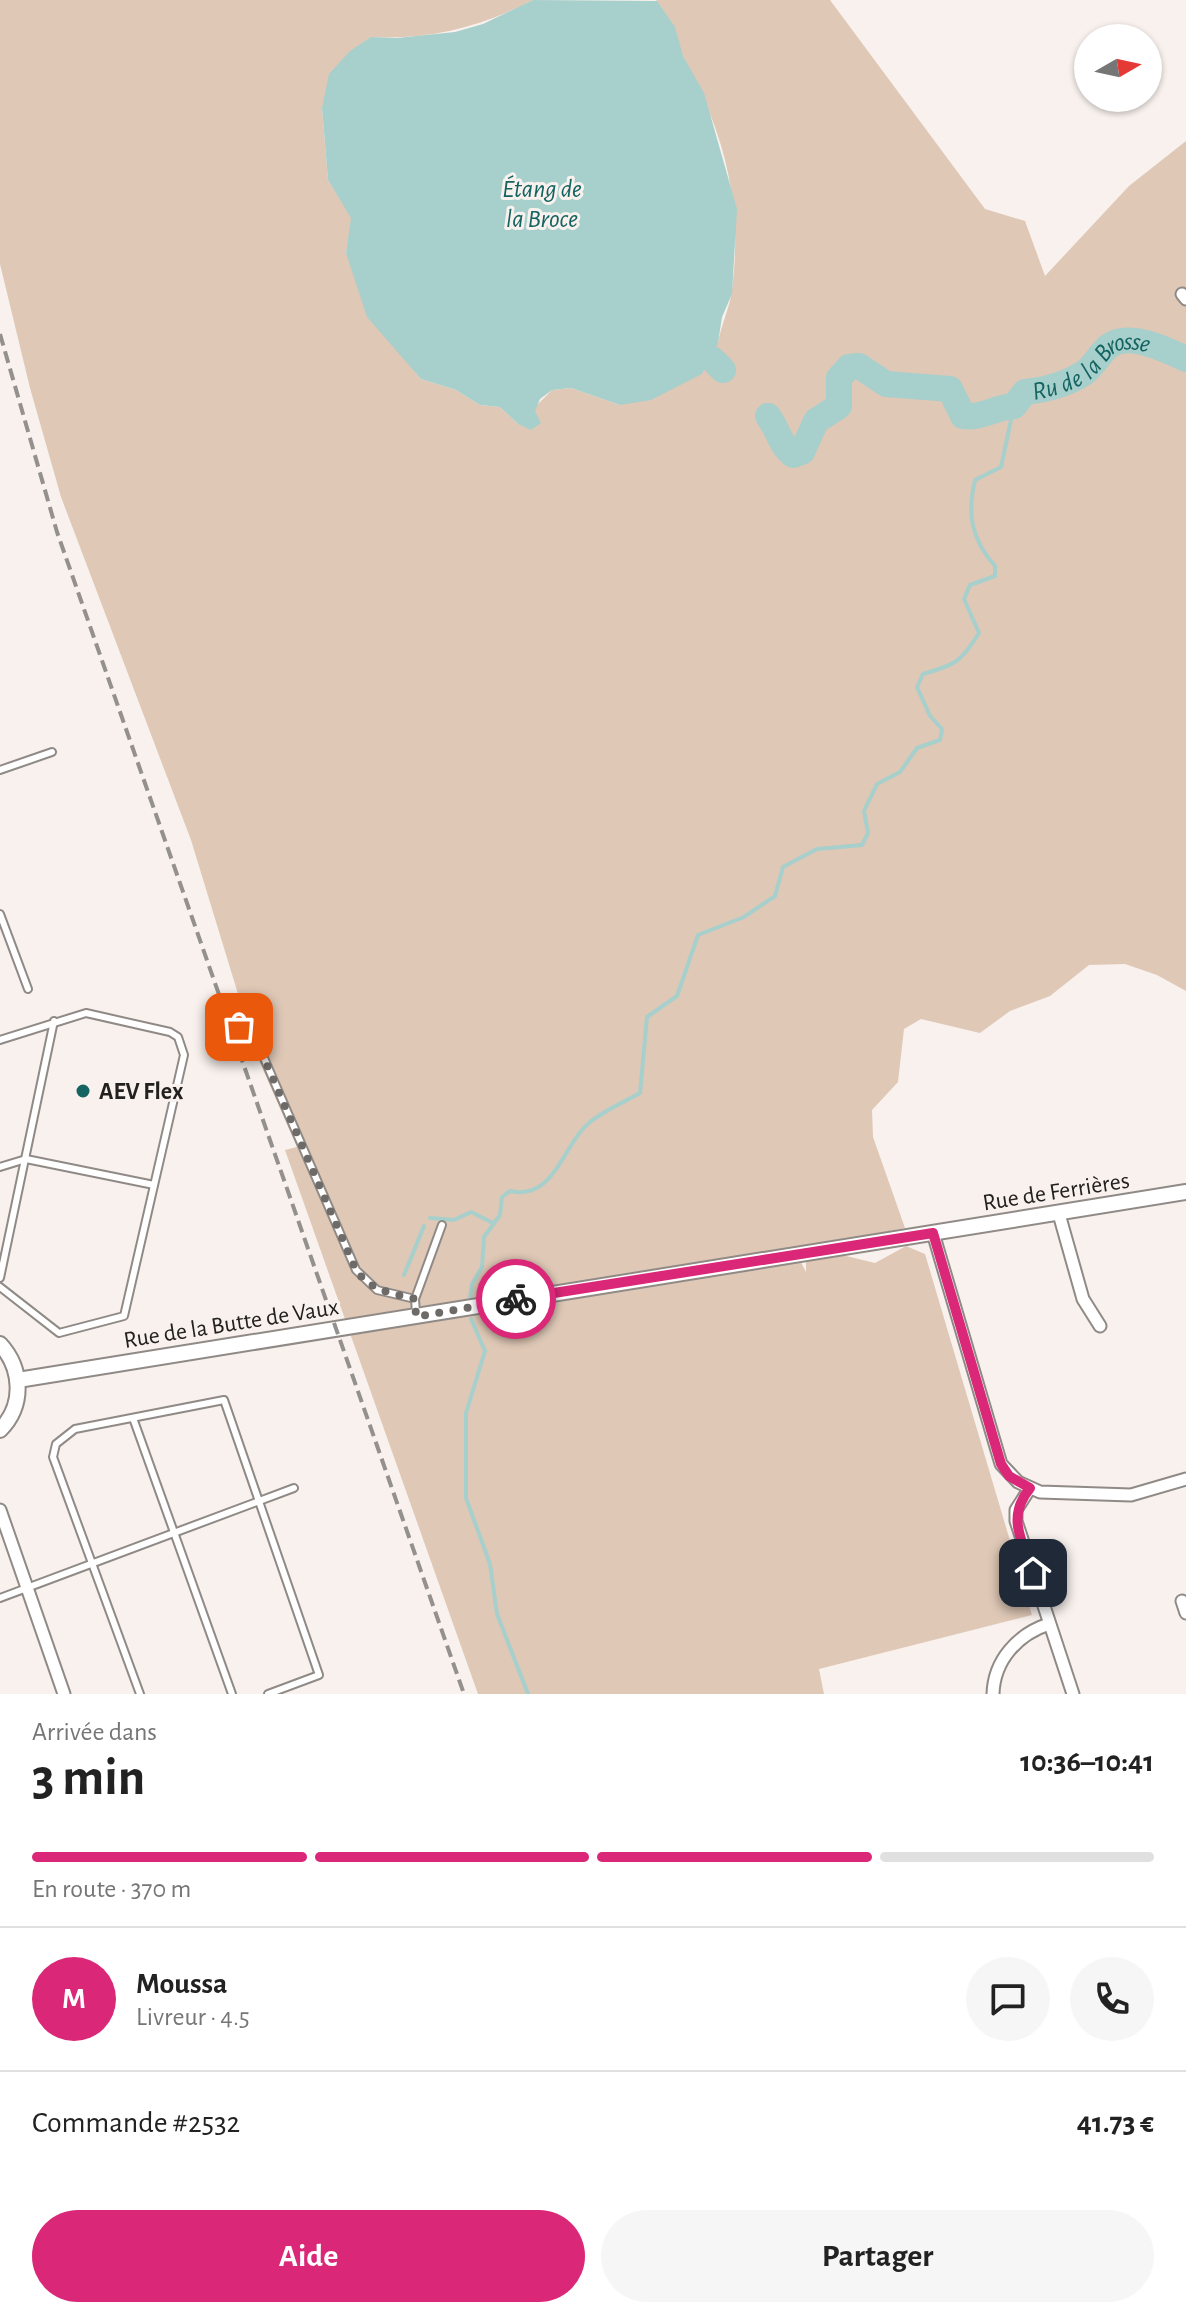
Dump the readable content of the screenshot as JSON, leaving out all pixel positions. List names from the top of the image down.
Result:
{
  "streets": {
    "street": ["Rue de Ferrières", "Rue de la Butte de Vaux"]
  },
  "crossings": [
    ["Rue de Ferrières", "Rue de la Butte de Vaux"]
  ],
  "water": ["Étang de la Broce", "Ru de la Brosse"],
  "places": ["AEV Flex"],
  "north": "right",
  "page": {
    "heading": ["3 min", "Arrivée dans", "10:36–10:41"],
    "panel": [
      "Moussa",
      "Livreur · 4.5",
      "Commande #2532",
      "41.73 €"
    ],
    "bar": "En route · 370 m",
    "round": "M",
    "buttons": ["Aide", "Partager"]
  }
}
